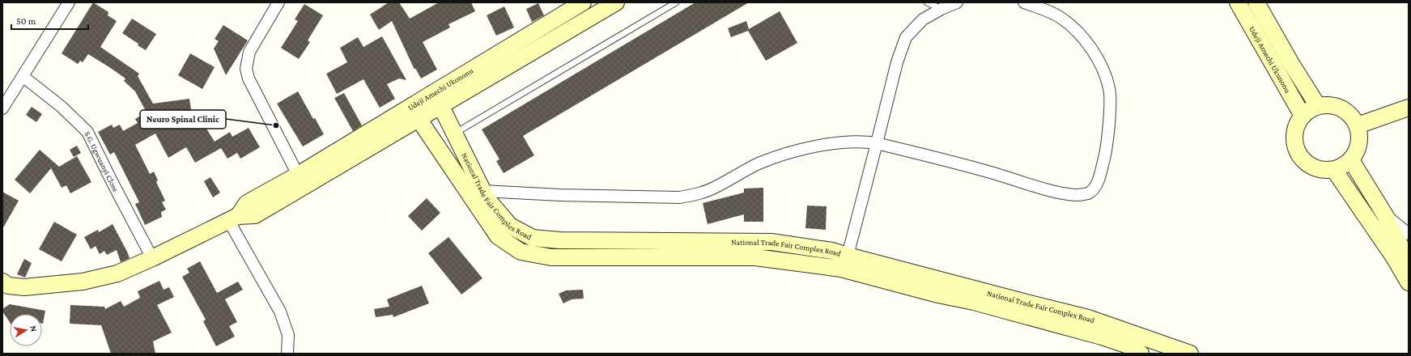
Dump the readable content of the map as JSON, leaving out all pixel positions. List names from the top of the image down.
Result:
{
  "streets": {
    "main road": ["Udeji Amechi Ukunonu", "Udeji Amechi Ukononu", "National Trade Fair Complex Road"],
    "street": ["S.G. Ugwuanyi Close"]
  },
  "crossings": [
    ["Udeji Amechi Ukononu", "National Trade Fair Complex Road"]
  ],
  "places": ["Neuro Spinal Clinic"],
  "scale_bar": "50 m",
  "north": "right"
}
